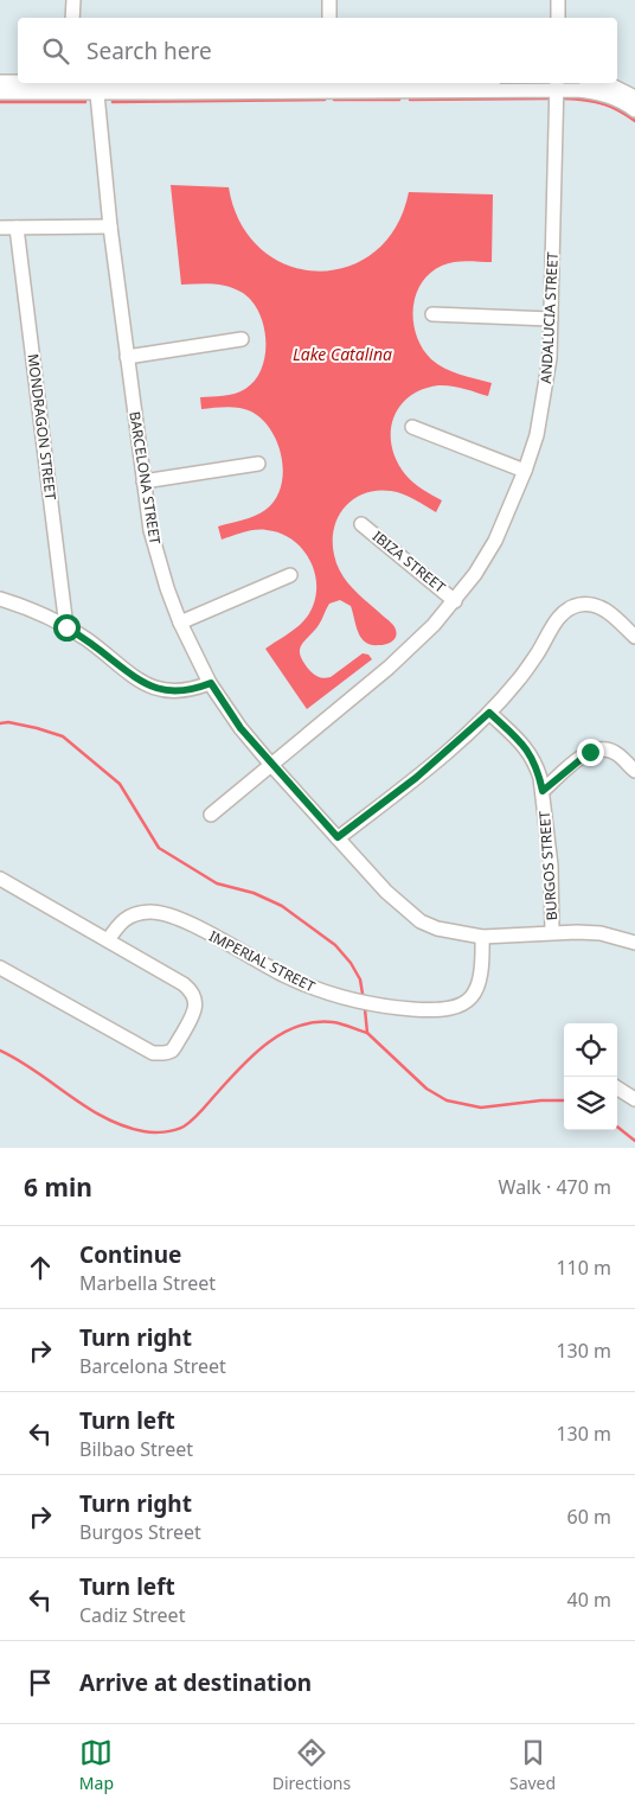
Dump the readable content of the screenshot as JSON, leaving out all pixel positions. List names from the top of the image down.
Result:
{
  "streets": {
    "street": [
      "ANDALUCIA STREET",
      "MONDRAGON STREET",
      "BARCELONA STREET",
      "IBIZA STREET",
      "BURGOS STREET",
      "IMPERIAL STREET"
    ]
  },
  "crossings": [
    ["ANDALUCIA STREET", "BARCELONA STREET"],
    ["ANDALUCIA STREET", "IBIZA STREET"],
    ["BARCELONA STREET", "BURGOS STREET"],
    ["BARCELONA STREET", "IMPERIAL STREET"]
  ],
  "water": ["Lake Catalina"],
  "page": {
    "search": "Search here",
    "heading": ["6 min", "Walk · 470 m"],
    "list": [
      ["Continue", "Marbella Street", "110 m"],
      ["Turn right", "Barcelona Street", "130 m"],
      ["Turn left", "Bilbao Street", "130 m"],
      ["Turn right", "Burgos Street", "60 m"],
      ["Turn left", "Cadiz Street", "40 m"],
      "Arrive at destination"
    ],
    "nav": ["Map", "Directions", "Saved"]
  }
}
